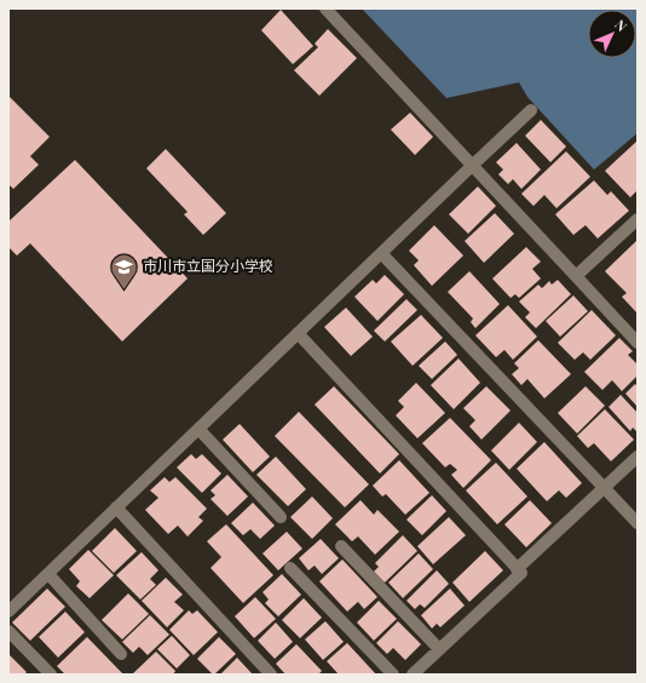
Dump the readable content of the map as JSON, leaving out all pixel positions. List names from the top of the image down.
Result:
{
  "places": {
    "school or university": ["市川市立国分小学校"]
  },
  "north": "top right"
}
